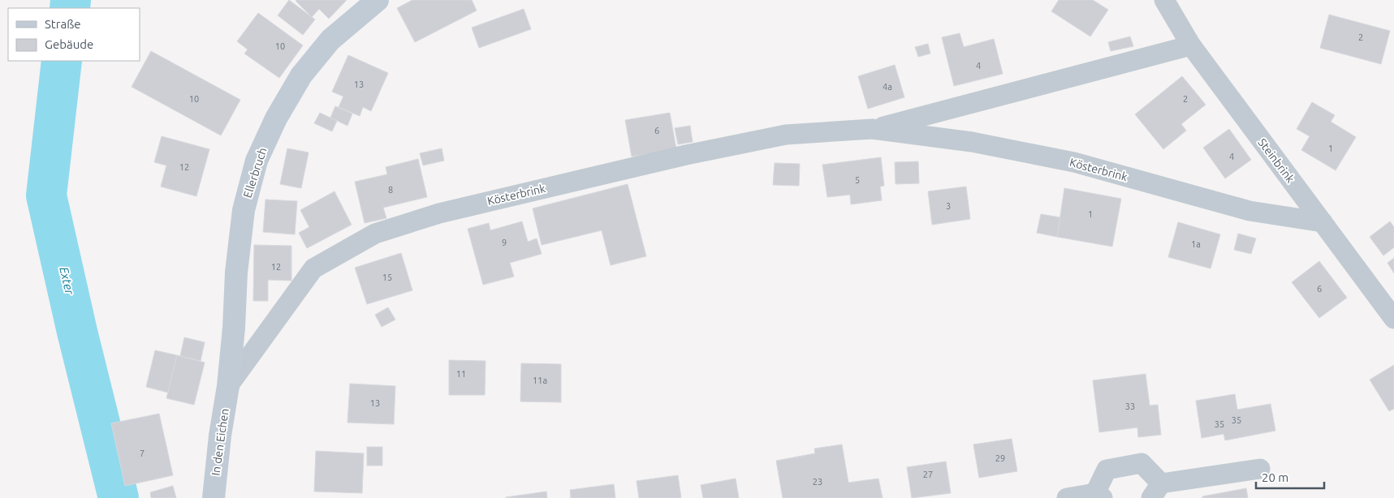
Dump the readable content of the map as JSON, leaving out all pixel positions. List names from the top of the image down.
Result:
{
  "streets": {
    "street": [
      "Steinbrink",
      "Kösterbrink",
      "Ellerbruch",
      "In den Eichen"
    ]
  },
  "crossings": [
    ["Steinbrink", "Kösterbrink"],
    ["Kösterbrink", "Ellerbruch"],
    ["Kösterbrink", "In den Eichen"],
    ["Ellerbruch", "In den Eichen"]
  ],
  "water": ["Exter"],
  "house_numbers": [
    "2",
    "10",
    "4",
    "13",
    "4a",
    "10",
    "2",
    "6",
    "1",
    "4",
    "12",
    "5",
    "8",
    "3",
    "1",
    "9",
    "1a",
    "12",
    "15",
    "6",
    "11",
    "11a",
    "13",
    "33",
    "35",
    "35",
    "7",
    "29",
    "27",
    "23"
  ],
  "legend": ["Straße", "Gebäude"],
  "scale_bar": "20 m"
}
